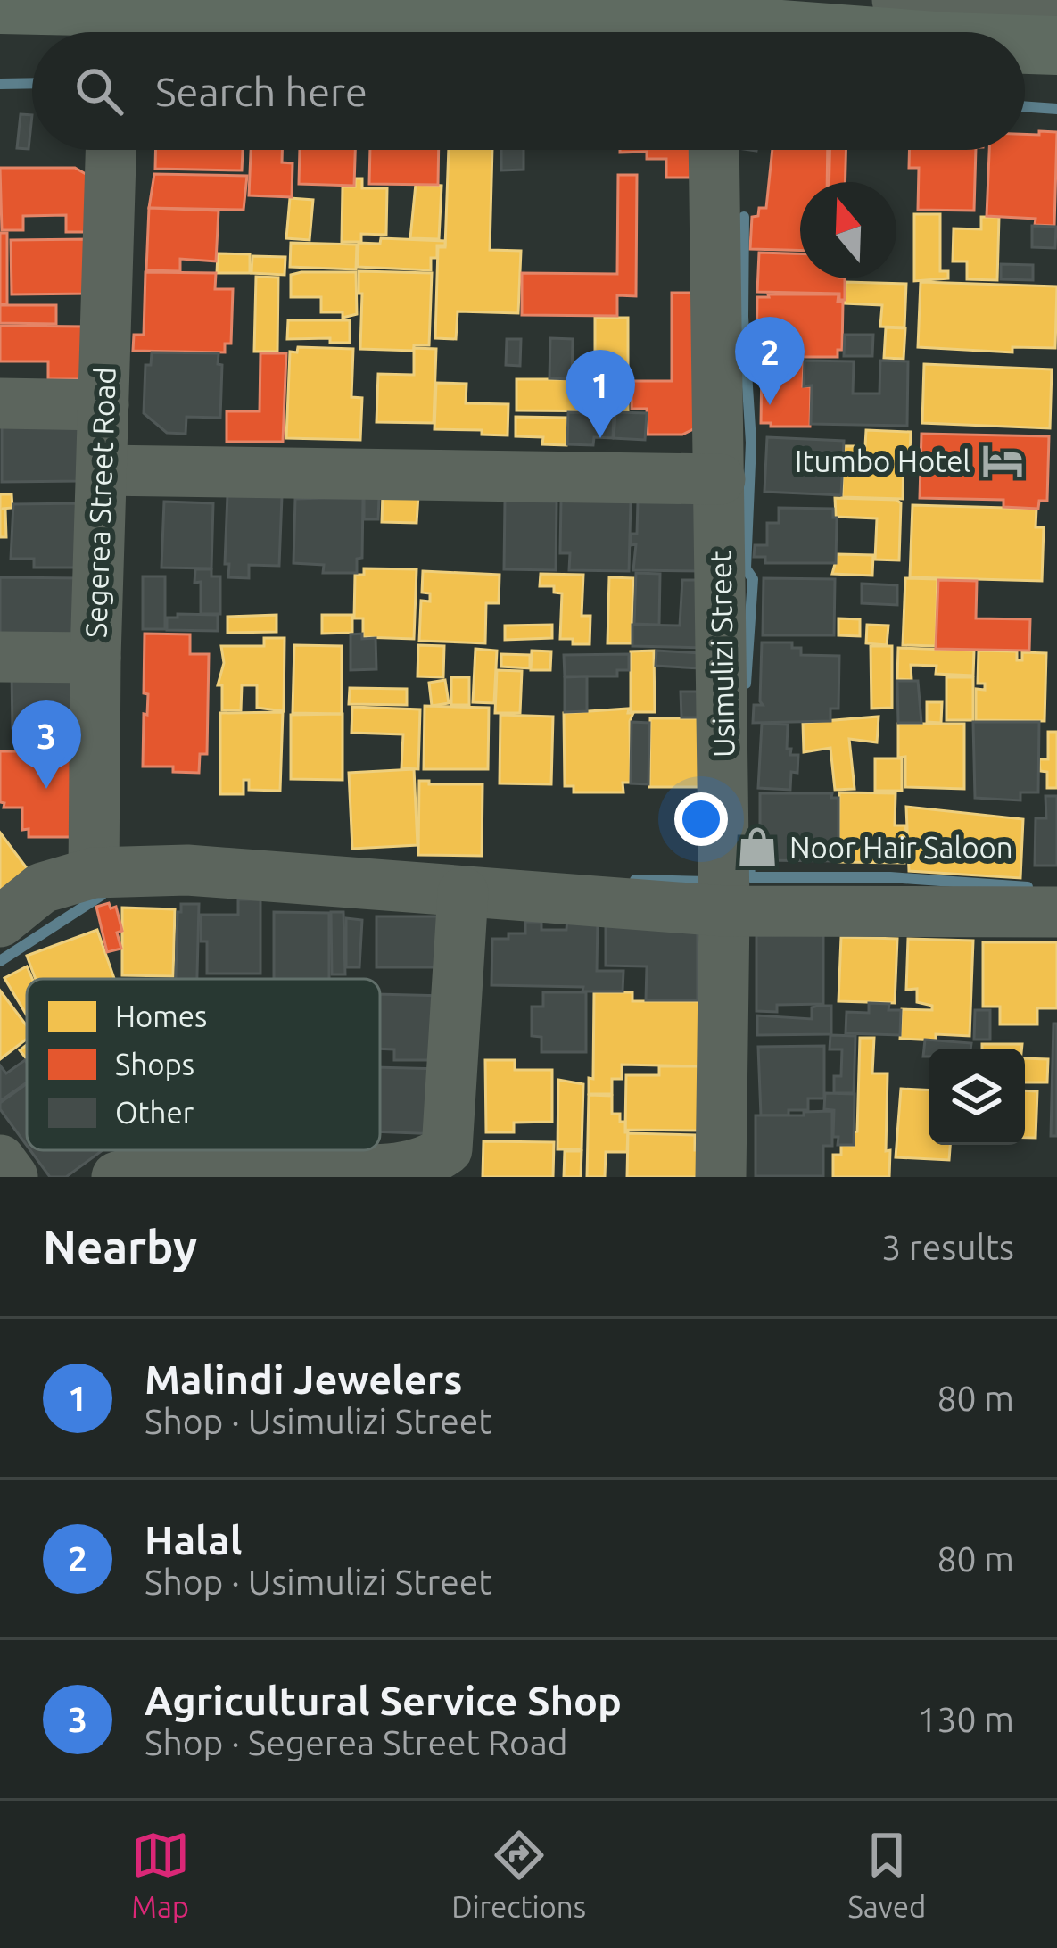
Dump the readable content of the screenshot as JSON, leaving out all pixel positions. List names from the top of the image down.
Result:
{
  "streets": {
    "street": ["Segerea Street Road", "Usimulizi Street"]
  },
  "places": {
    "hotel": ["Itumbo Hotel"],
    "shop": ["Noor Hair Saloon"]
  },
  "legend": ["Homes", "Shops", "Other"],
  "north": "top",
  "page": {
    "search": "Search here",
    "pins": ["2", "1", "3"],
    "heading": ["Nearby", "3 results"],
    "list": [
      {
        "mark": "1",
        "name": "Malindi Jewelers",
        "note": "Shop · Usimulizi Street",
        "value": "80 m"
      },
      {
        "mark": "2",
        "name": "Halal",
        "note": "Shop · Usimulizi Street",
        "value": "80 m"
      },
      {
        "mark": "3",
        "name": "Agricultural Service Shop",
        "note": "Shop · Segerea Street Road",
        "value": "130 m"
      }
    ],
    "nav": ["Map", "Directions", "Saved"]
  }
}
